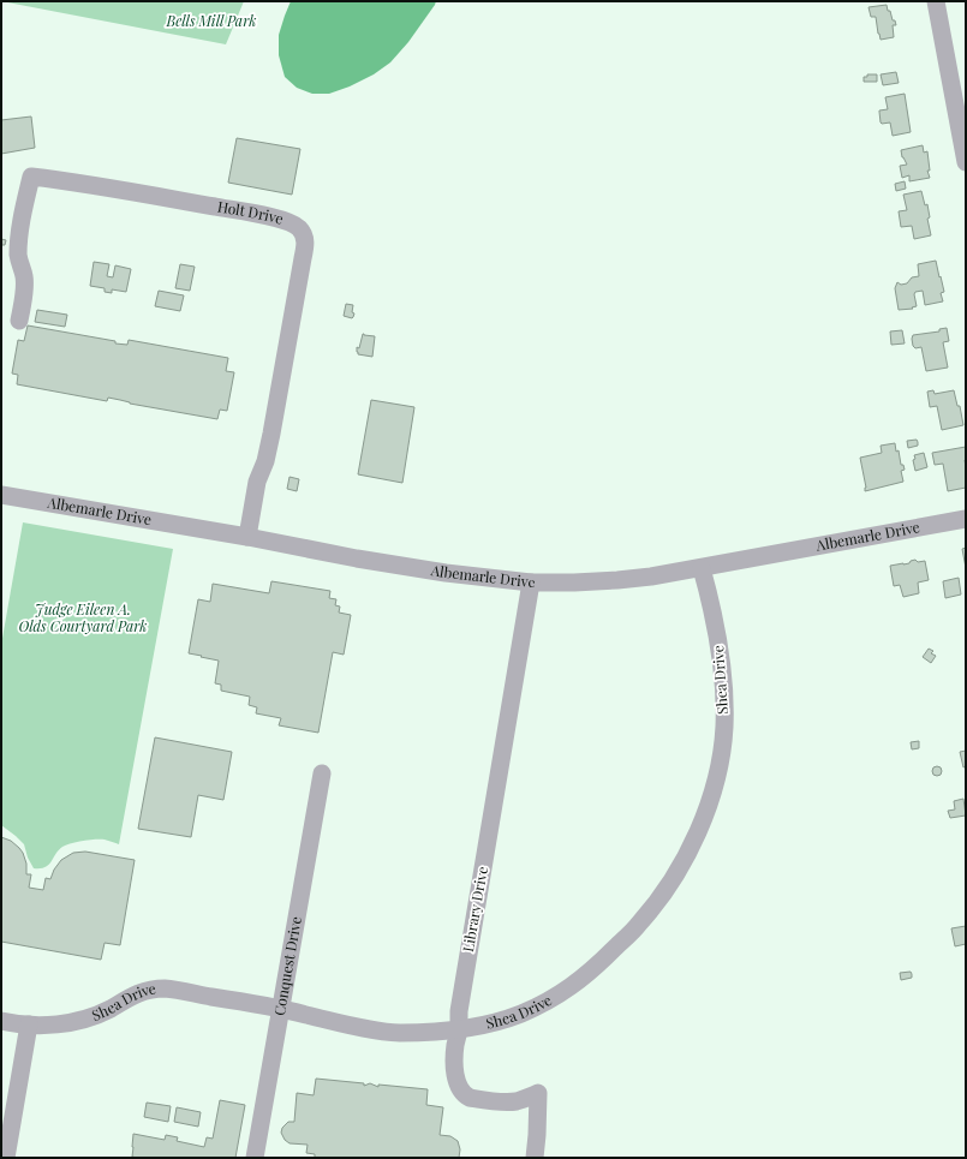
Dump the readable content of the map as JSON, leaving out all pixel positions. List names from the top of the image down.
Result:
{
  "streets": {
    "street": [
      "Holt Drive",
      "Albemarle Drive",
      "Shea Drive",
      "Library Drive",
      "Conquest Drive"
    ]
  },
  "crossings": [
    ["Holt Drive", "Albemarle Drive"],
    ["Albemarle Drive", "Shea Drive"],
    ["Albemarle Drive", "Library Drive"],
    ["Shea Drive", "Library Drive"],
    ["Shea Drive", "Conquest Drive"]
  ],
  "parks": ["Bells Mill Park", "Judge Eileen A. Olds Courtyard Park"]
}
